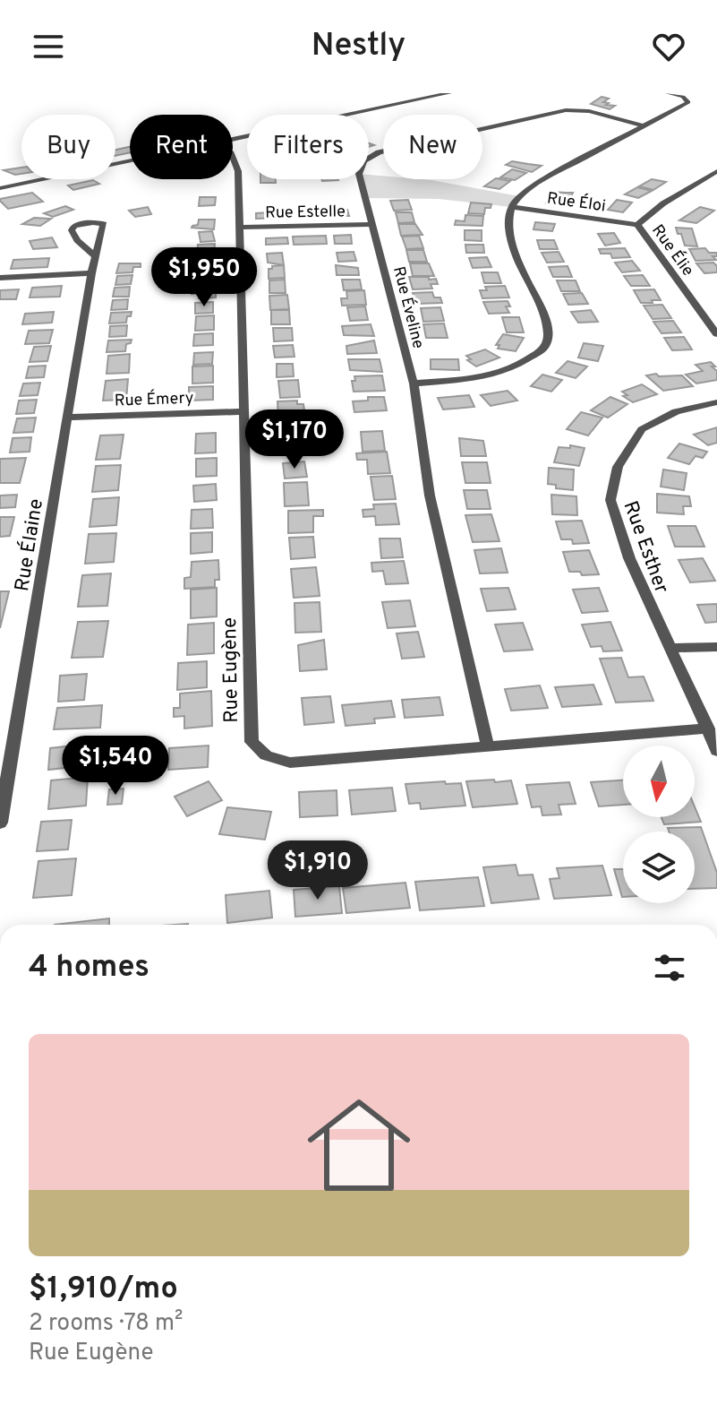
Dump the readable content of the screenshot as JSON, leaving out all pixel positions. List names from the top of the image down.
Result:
{
  "streets": {
    "street": [
      "Rue Éloi",
      "Rue Estelle",
      "Rue Élie",
      "Rue Éveline",
      "Rue Émery",
      "Rue Élaine",
      "Rue Esther",
      "Rue Eugène"
    ]
  },
  "crossings": [
    ["Rue Éloi", "Rue Élie"],
    ["Rue Estelle", "Rue Éveline"],
    ["Rue Estelle", "Rue Eugène"],
    ["Rue Éveline", "Rue Eugène"],
    ["Rue Émery", "Rue Élaine"],
    ["Rue Émery", "Rue Eugène"],
    ["Rue Esther", "Rue Eugène"]
  ],
  "north": "bottom",
  "page": {
    "header": "Nestly",
    "chip": [
      "Buy",
      "Rent",
      "Filters",
      "New"
    ],
    "price": [
      "$1,950",
      "$1,170",
      "$1,540",
      "$1,910"
    ],
    "heading": "4 homes",
    "list": [
      {
        "name": "$1,910/mo",
        "note": "2 rooms · 78 m² · Rue Eugène"
      }
    ]
  }
}
